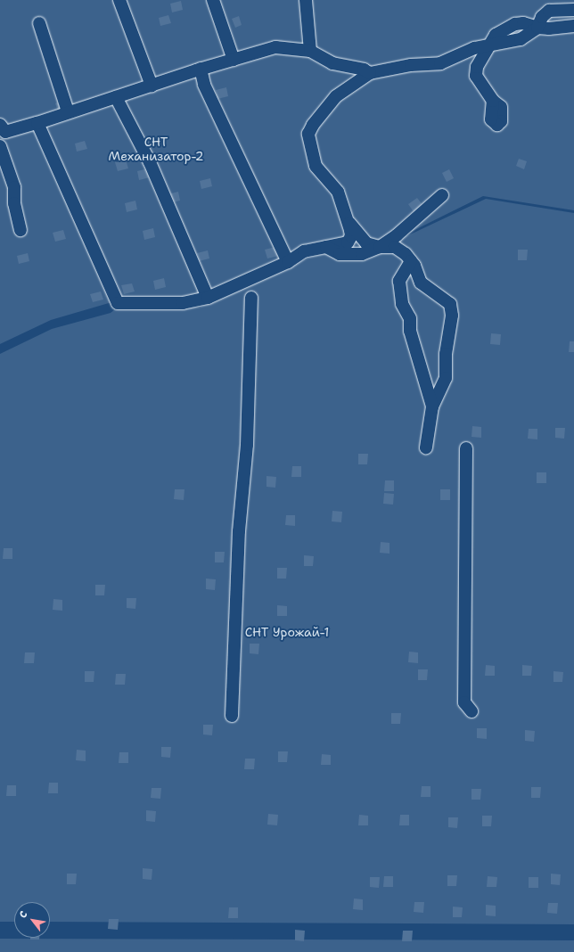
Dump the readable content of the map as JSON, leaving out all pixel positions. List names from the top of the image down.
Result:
{
  "parks": ["СНТ Механизатор-2", "СНТ Урожай-1"],
  "north": "top left"
}
